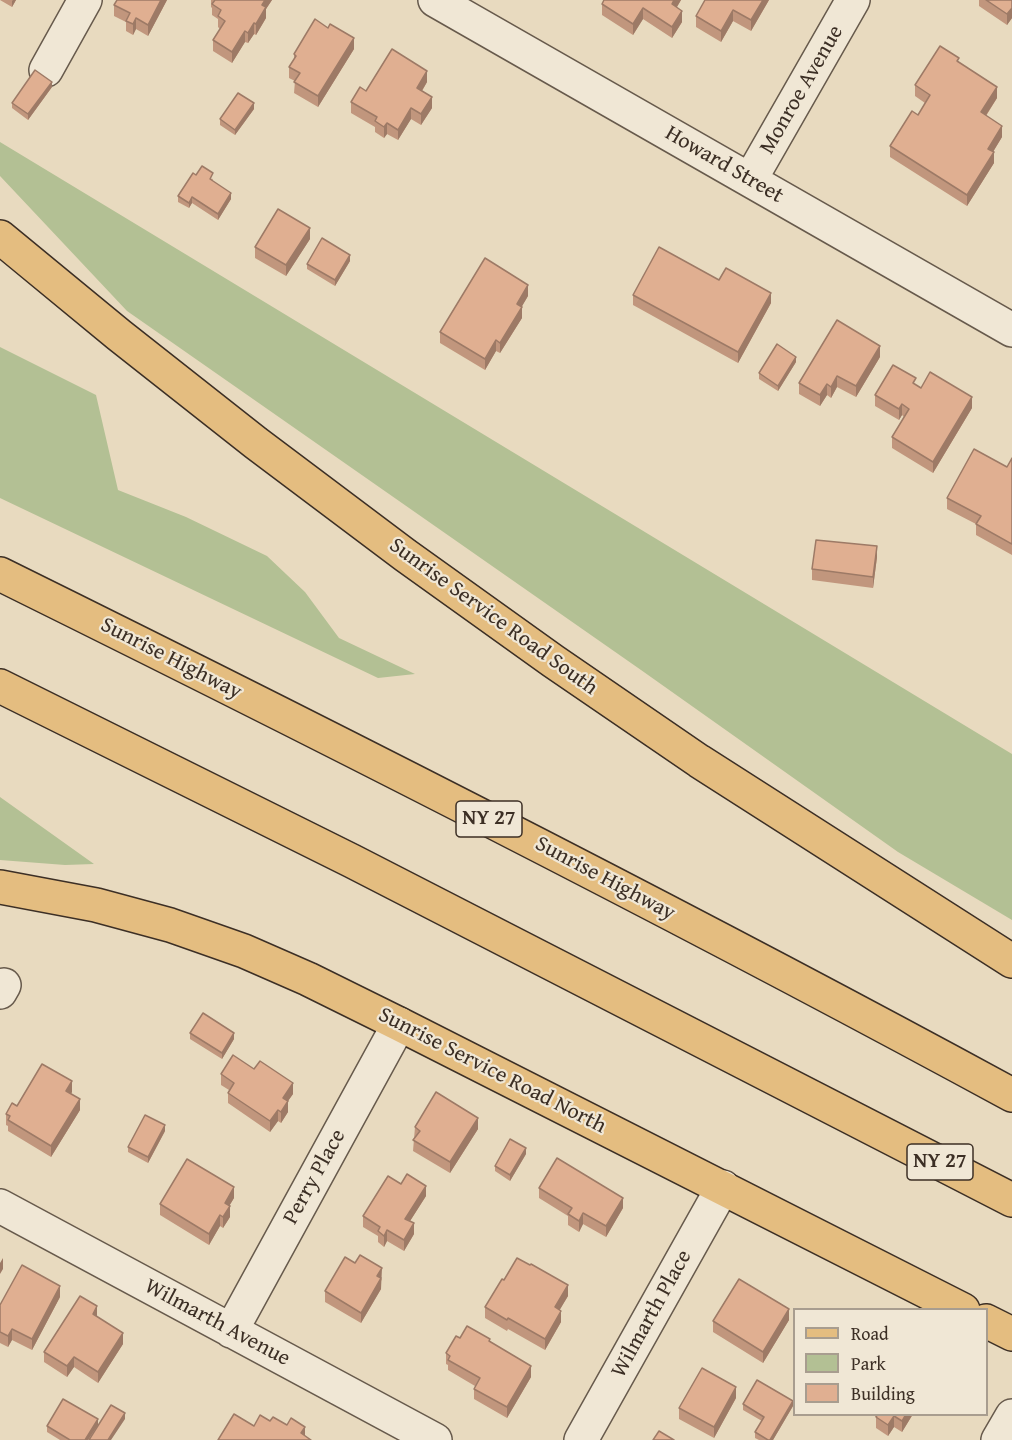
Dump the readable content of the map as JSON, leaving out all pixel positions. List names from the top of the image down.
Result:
{
  "streets": {
    "main road": [
      "Sunrise Service Road South",
      "Sunrise Highway",
      "NY 27",
      "Sunrise Service Road North"
    ],
    "street": [
      "Monroe Avenue",
      "Howard Street",
      "Perry Place",
      "Wilmarth Place",
      "Wilmarth Avenue"
    ]
  },
  "crossings": [
    ["Monroe Avenue", "Howard Street"],
    ["Sunrise Service Road North", "Perry Place"],
    ["Sunrise Service Road North", "Wilmarth Place"],
    ["Perry Place", "Wilmarth Avenue"]
  ],
  "legend": ["Road", "Park", "Building"]
}
